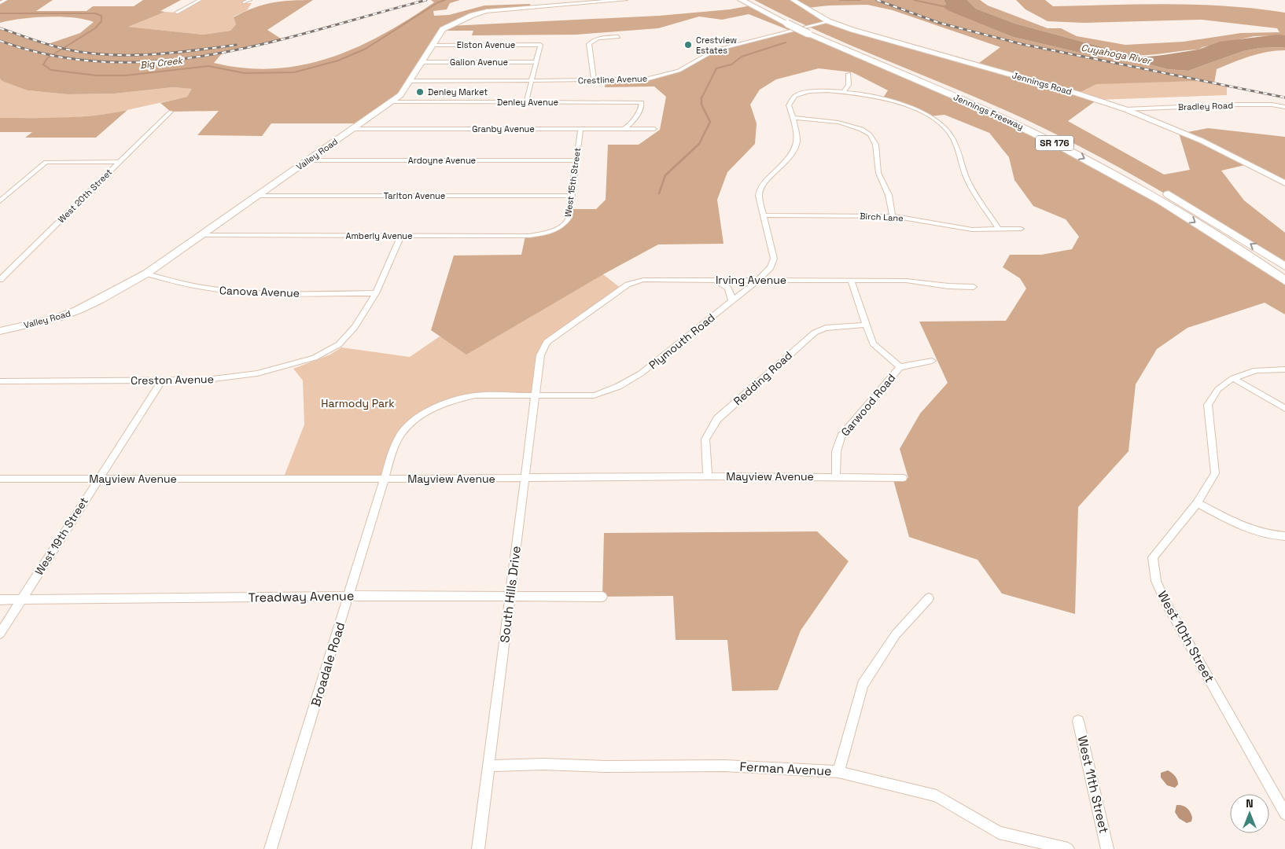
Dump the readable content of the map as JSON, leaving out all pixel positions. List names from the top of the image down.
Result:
{
  "streets": {
    "highway": ["Jennings Freeway", "SR 176"],
    "street": [
      "Elston Avenue",
      "Galion Avenue",
      "Crestline Avenue",
      "Jennings Road",
      "Denley Avenue",
      "Bradley Road",
      "Granby Avenue",
      "Valley Road",
      "Ardoyne Avenue",
      "West 15th Street",
      "West 20th Street",
      "Tarlton Avenue",
      "Birch Lane",
      "Amberly Avenue",
      "Irving Avenue",
      "Canova Avenue",
      "Plymouth Road",
      "Redding Road",
      "Creston Avenue",
      "Garwood Road",
      "Mayview Avenue",
      "West 19th Street",
      "South Hills Drive",
      "Treadway Avenue",
      "West 10th Street",
      "Broadale Road",
      "Ferman Avenue",
      "West 11th Street"
    ]
  },
  "crossings": [
    ["Elston Avenue", "Galion Avenue"],
    ["Elston Avenue", "Valley Road"],
    ["Galion Avenue", "Valley Road"],
    ["Crestline Avenue", "Jennings Road"],
    ["Crestline Avenue", "Valley Road"],
    ["Jennings Road", "Bradley Road"],
    ["Denley Avenue", "Granby Avenue"],
    ["Denley Avenue", "Valley Road"],
    ["Granby Avenue", "Valley Road"],
    ["Granby Avenue", "West 15th Street"],
    ["Valley Road", "Ardoyne Avenue"],
    ["Valley Road", "Tarlton Avenue"],
    ["Valley Road", "Amberly Avenue"],
    ["Valley Road", "Canova Avenue"],
    ["Ardoyne Avenue", "West 15th Street"],
    ["West 15th Street", "Tarlton Avenue"],
    ["West 15th Street", "Amberly Avenue"],
    ["Birch Lane", "Plymouth Road"],
    ["Amberly Avenue", "Creston Avenue"],
    ["Irving Avenue", "Plymouth Road"],
    ["Irving Avenue", "South Hills Drive"],
    ["Canova Avenue", "Creston Avenue"],
    ["Plymouth Road", "Mayview Avenue"],
    ["Plymouth Road", "South Hills Drive"],
    ["Plymouth Road", "Broadale Road"],
    ["Redding Road", "Mayview Avenue"],
    ["Creston Avenue", "West 19th Street"],
    ["Garwood Road", "Mayview Avenue"],
    ["Mayview Avenue", "West 19th Street"],
    ["Mayview Avenue", "South Hills Drive"],
    ["Mayview Avenue", "Broadale Road"],
    ["West 19th Street", "Treadway Avenue"],
    ["South Hills Drive", "Treadway Avenue"],
    ["South Hills Drive", "Ferman Avenue"],
    ["Treadway Avenue", "Broadale Road"]
  ],
  "water": ["Cuyahoga River", "Big Creek"],
  "parks": ["Harmody Park"],
  "places": ["Crestview Estates", "Denley Market"],
  "north": "top"
}
